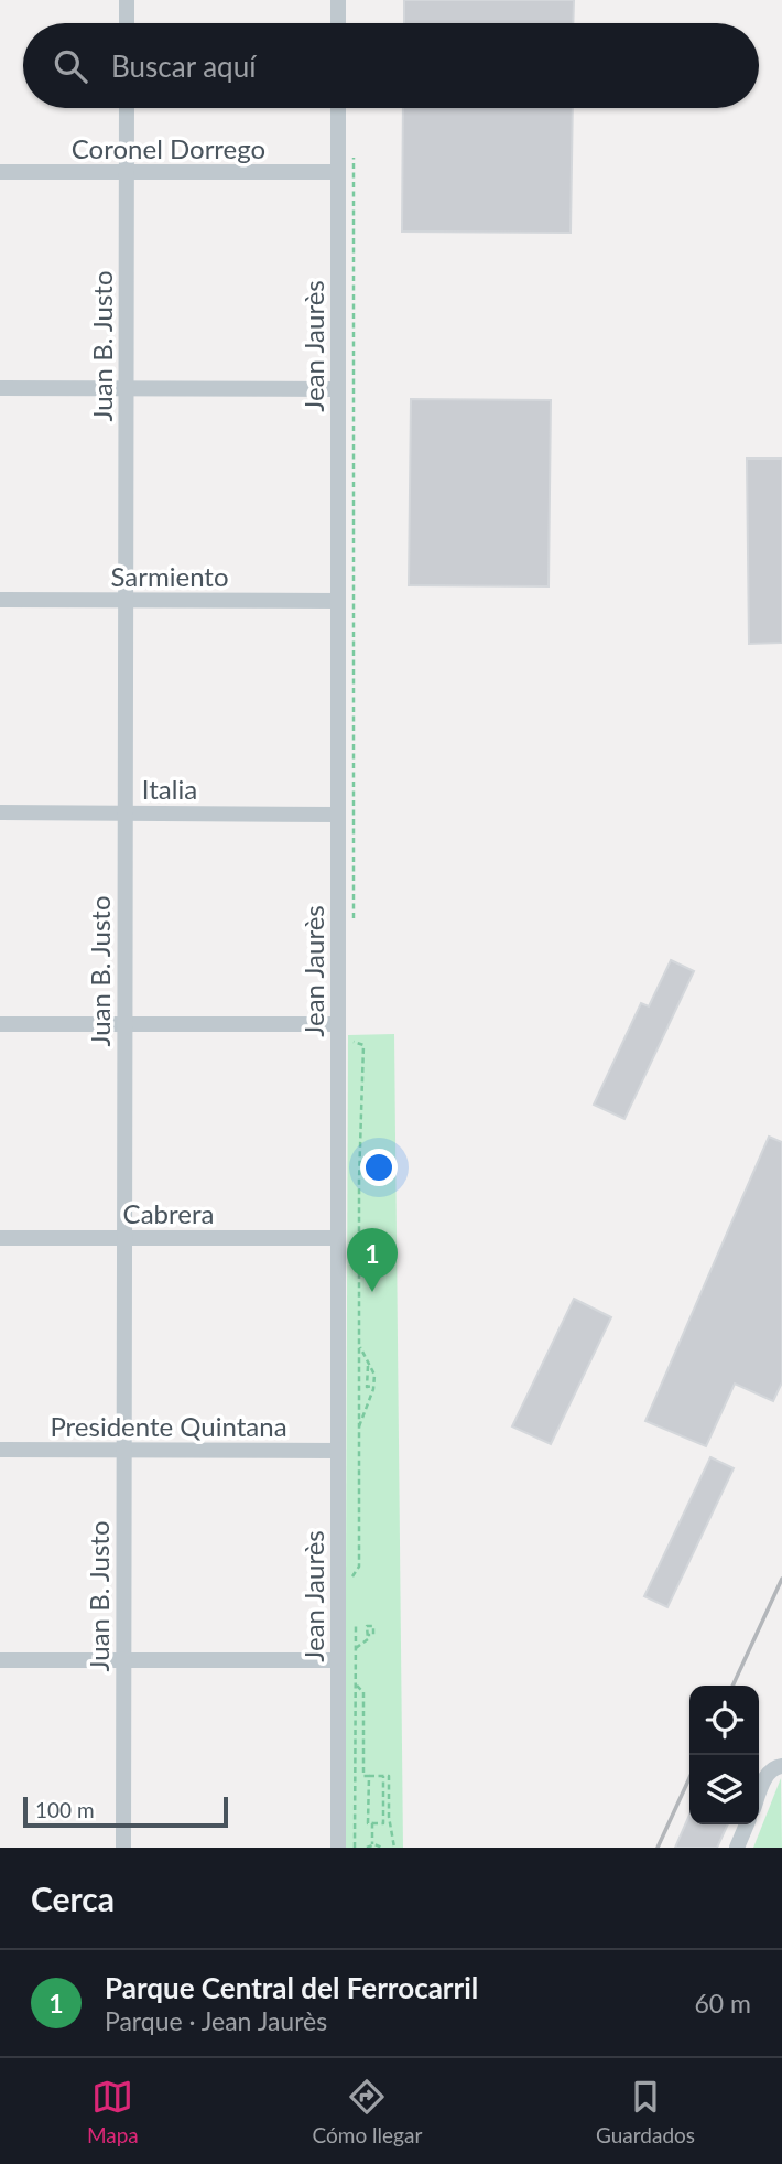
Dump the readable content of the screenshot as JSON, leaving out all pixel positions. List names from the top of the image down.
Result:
{
  "streets": {
    "street": [
      "Coronel Dorrego",
      "Juan B. Justo",
      "Jean Jaurès",
      "Sarmiento",
      "Italia",
      "Cabrera",
      "Presidente Quintana"
    ]
  },
  "crossings": [
    ["Coronel Dorrego", "Juan B. Justo"],
    ["Coronel Dorrego", "Jean Jaurès"],
    ["Juan B. Justo", "Sarmiento"],
    ["Juan B. Justo", "Italia"],
    ["Juan B. Justo", "Cabrera"],
    ["Juan B. Justo", "Presidente Quintana"],
    ["Jean Jaurès", "Sarmiento"],
    ["Jean Jaurès", "Italia"],
    ["Jean Jaurès", "Cabrera"],
    ["Jean Jaurès", "Presidente Quintana"]
  ],
  "scale_bar": "100 m",
  "page": {
    "search": "Buscar aquí",
    "pins": "1",
    "scale": "100 m",
    "heading": "Cerca",
    "list": [
      {
        "mark": "1",
        "name": "Parque Central del Ferrocarril",
        "note": "Parque · Jean Jaurès",
        "value": "60 m"
      }
    ],
    "nav": ["Mapa", "Cómo llegar", "Guardados"]
  }
}
